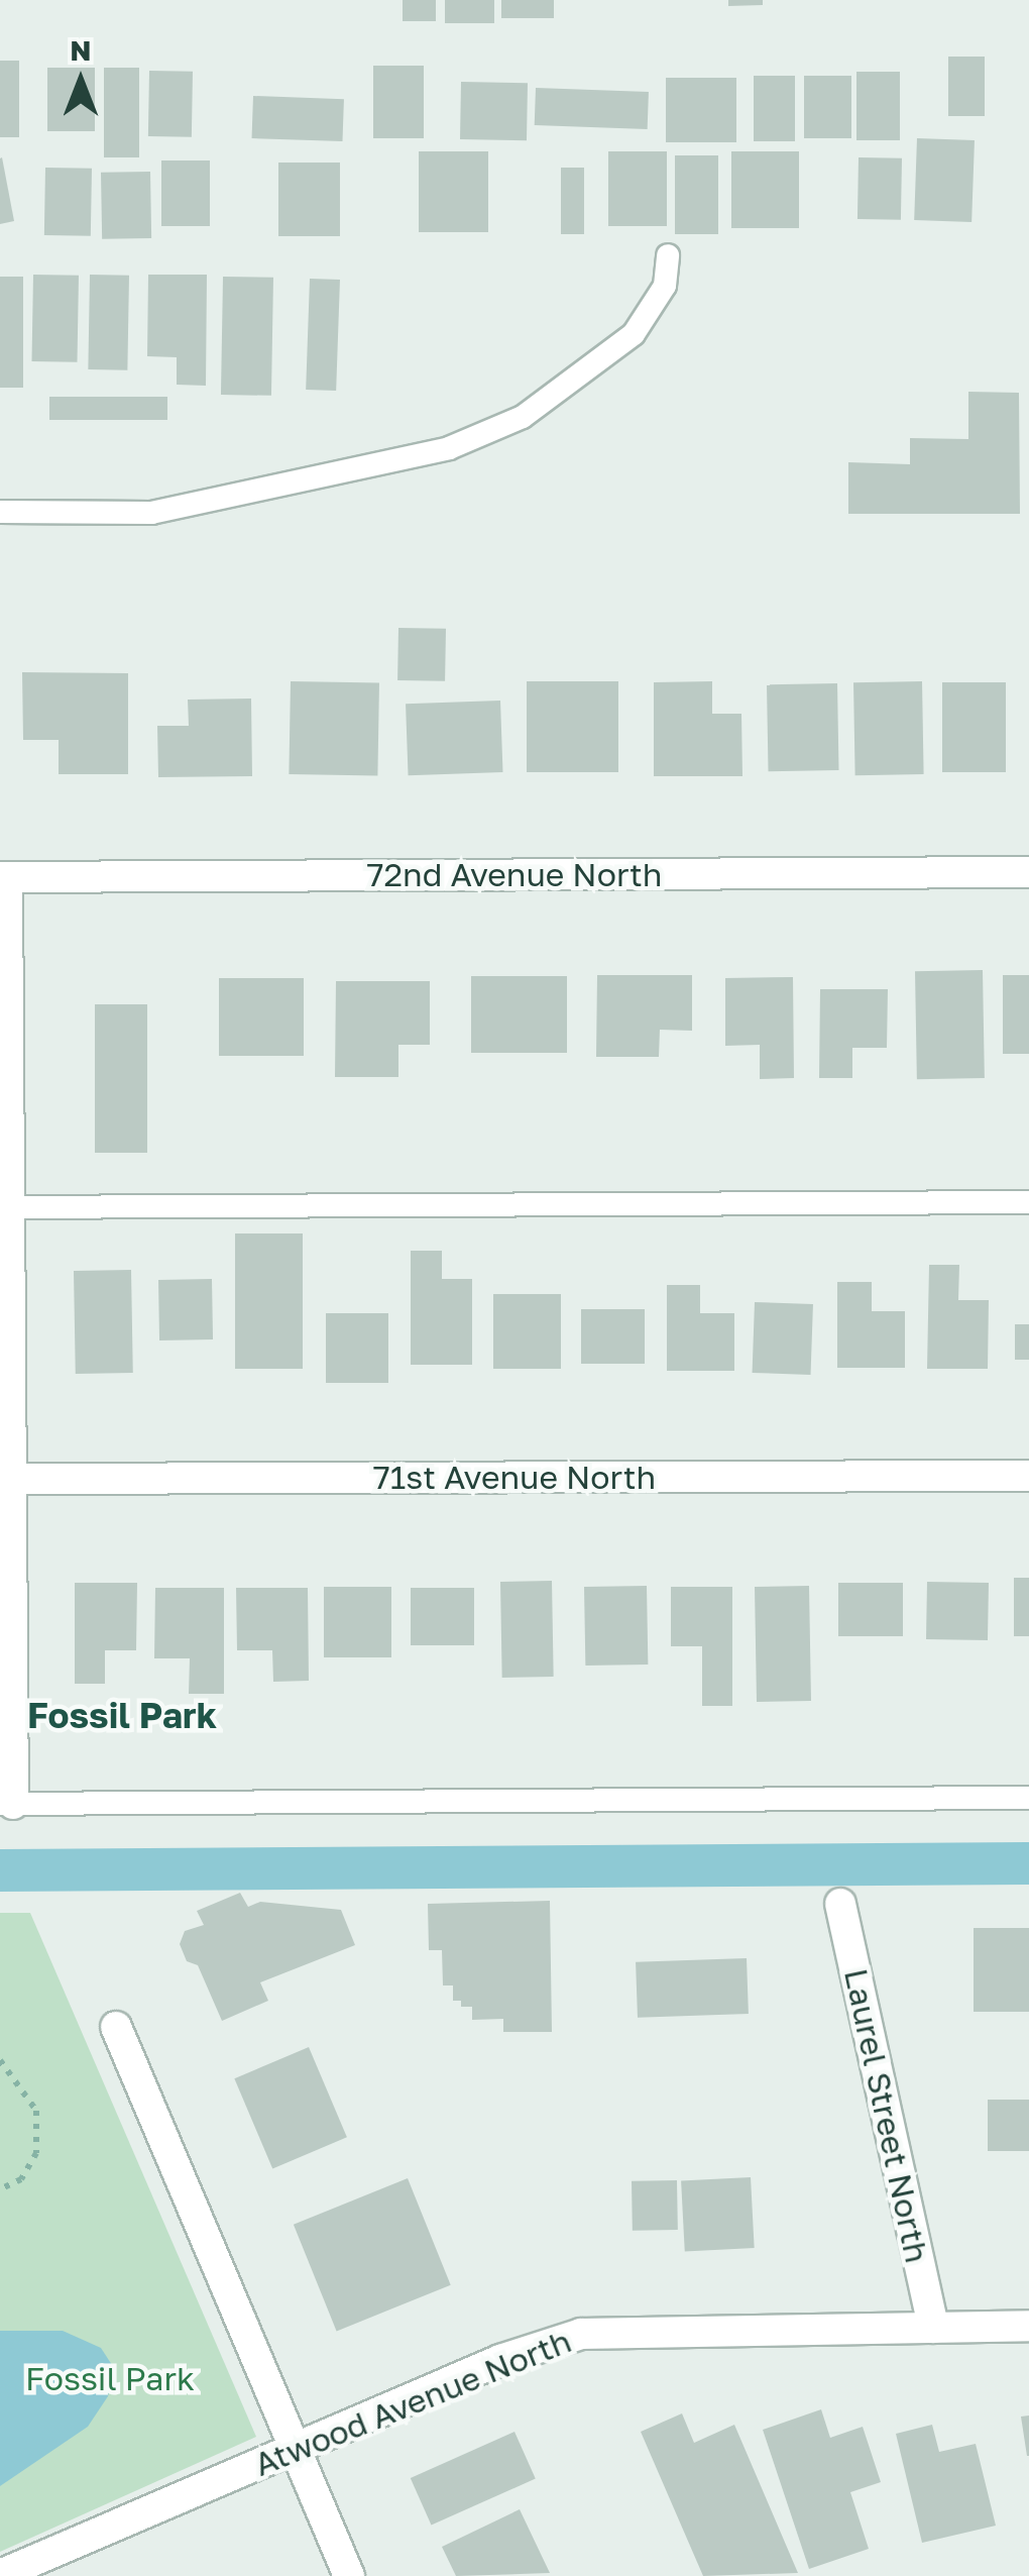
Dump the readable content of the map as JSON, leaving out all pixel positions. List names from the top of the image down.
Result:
{
  "streets": {
    "street": [
      "72nd Avenue North",
      "71st Avenue North",
      "Laurel Street North",
      "Atwood Avenue North"
    ]
  },
  "crossings": [
    ["Laurel Street North", "Atwood Avenue North"]
  ],
  "districts": ["Fossil Park"],
  "parks": ["Fossil Park"],
  "north": "top"
}
